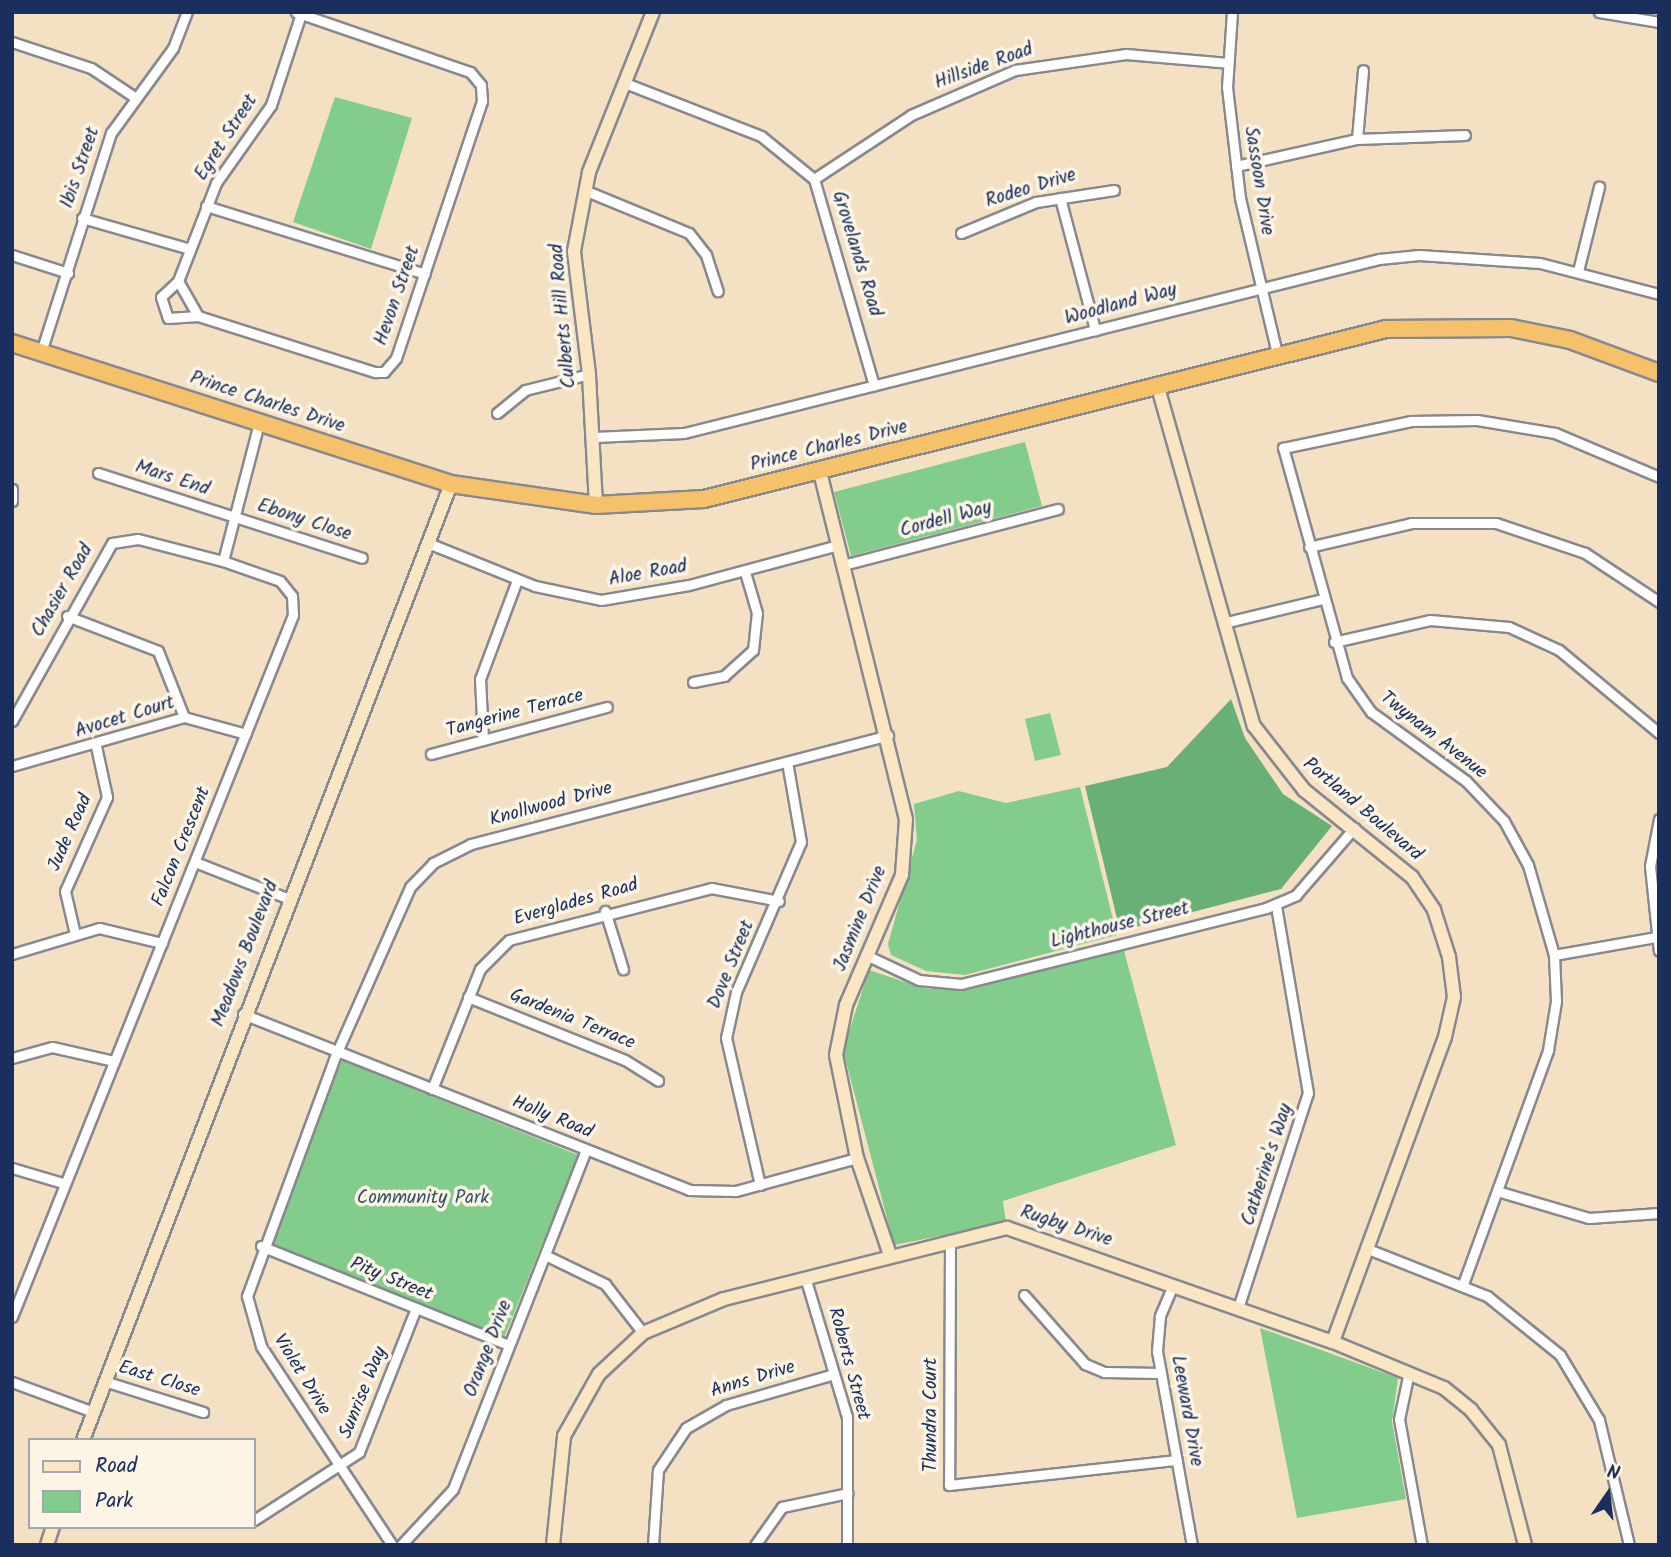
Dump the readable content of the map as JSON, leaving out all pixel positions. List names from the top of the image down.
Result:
{
  "streets": {
    "highway": ["Prince Charles Drive"],
    "street": [
      "Hillside Road",
      "Egret Street",
      "Ibis Street",
      "Sassoon Drive",
      "Rodeo Drive",
      "Grovelands Road",
      "Hevon Street",
      "Woodland Way",
      "Culberts Hill Road",
      "Mars End",
      "Cordell Way",
      "Ebony Close",
      "Aloe Road",
      "Chasier Road",
      "Tangerine Terrace",
      "Avocet Court",
      "Twynam Avenue",
      "Knollwood Drive",
      "Portland Boulevard",
      "Jude Road",
      "Falcon Crescent",
      "Everglades Road",
      "Jasmine Drive",
      "Lighthouse Street",
      "Meadows Boulevard",
      "Dove Street",
      "Gardenia Terrace",
      "Holly Road",
      "Catherine's Way",
      "Rugby Drive",
      "Pity Street",
      "Orange Drive",
      "Roberts Street",
      "Violet Drive",
      "East Close",
      "Anns Drive",
      "Sunrise Way",
      "Leeward Drive",
      "Thundra Court"
    ]
  },
  "crossings": [
    ["Hillside Road", "Sassoon Drive"],
    ["Hillside Road", "Grovelands Road"],
    ["Egret Street", "Hevon Street"],
    ["Ibis Street", "Prince Charles Drive"],
    ["Sassoon Drive", "Woodland Way"],
    ["Sassoon Drive", "Prince Charles Drive"],
    ["Grovelands Road", "Woodland Way"],
    ["Grovelands Road", "Culberts Hill Road"],
    ["Woodland Way", "Culberts Hill Road"],
    ["Culberts Hill Road", "Prince Charles Drive"],
    ["Prince Charles Drive", "Portland Boulevard"],
    ["Prince Charles Drive", "Jasmine Drive"],
    ["Prince Charles Drive", "Meadows Boulevard"],
    ["Mars End", "Ebony Close"],
    ["Cordell Way", "Jasmine Drive"],
    ["Aloe Road", "Jasmine Drive"],
    ["Aloe Road", "Meadows Boulevard"],
    ["Chasier Road", "Falcon Crescent"],
    ["Avocet Court", "Jude Road"],
    ["Avocet Court", "Falcon Crescent"],
    ["Knollwood Drive", "Jasmine Drive"],
    ["Knollwood Drive", "Dove Street"],
    ["Knollwood Drive", "Holly Road"],
    ["Knollwood Drive", "Violet Drive"],
    ["Portland Boulevard", "Lighthouse Street"],
    ["Portland Boulevard", "Rugby Drive"],
    ["Everglades Road", "Dove Street"],
    ["Everglades Road", "Gardenia Terrace"],
    ["Everglades Road", "Holly Road"],
    ["Jasmine Drive", "Lighthouse Street"],
    ["Jasmine Drive", "Holly Road"],
    ["Jasmine Drive", "Rugby Drive"],
    ["Lighthouse Street", "Catherine's Way"],
    ["Meadows Boulevard", "Holly Road"],
    ["Meadows Boulevard", "East Close"],
    ["Dove Street", "Holly Road"],
    ["Holly Road", "Orange Drive"],
    ["Holly Road", "Violet Drive"],
    ["Catherine's Way", "Rugby Drive"],
    ["Rugby Drive", "Roberts Street"],
    ["Rugby Drive", "Leeward Drive"],
    ["Rugby Drive", "Thundra Court"],
    ["Pity Street", "Orange Drive"],
    ["Pity Street", "Violet Drive"],
    ["Pity Street", "Sunrise Way"],
    ["Roberts Street", "Anns Drive"],
    ["Violet Drive", "Sunrise Way"],
    ["Leeward Drive", "Thundra Court"]
  ],
  "parks": ["Community Park"],
  "legend": ["Road", "Park"],
  "north": "top"
}
